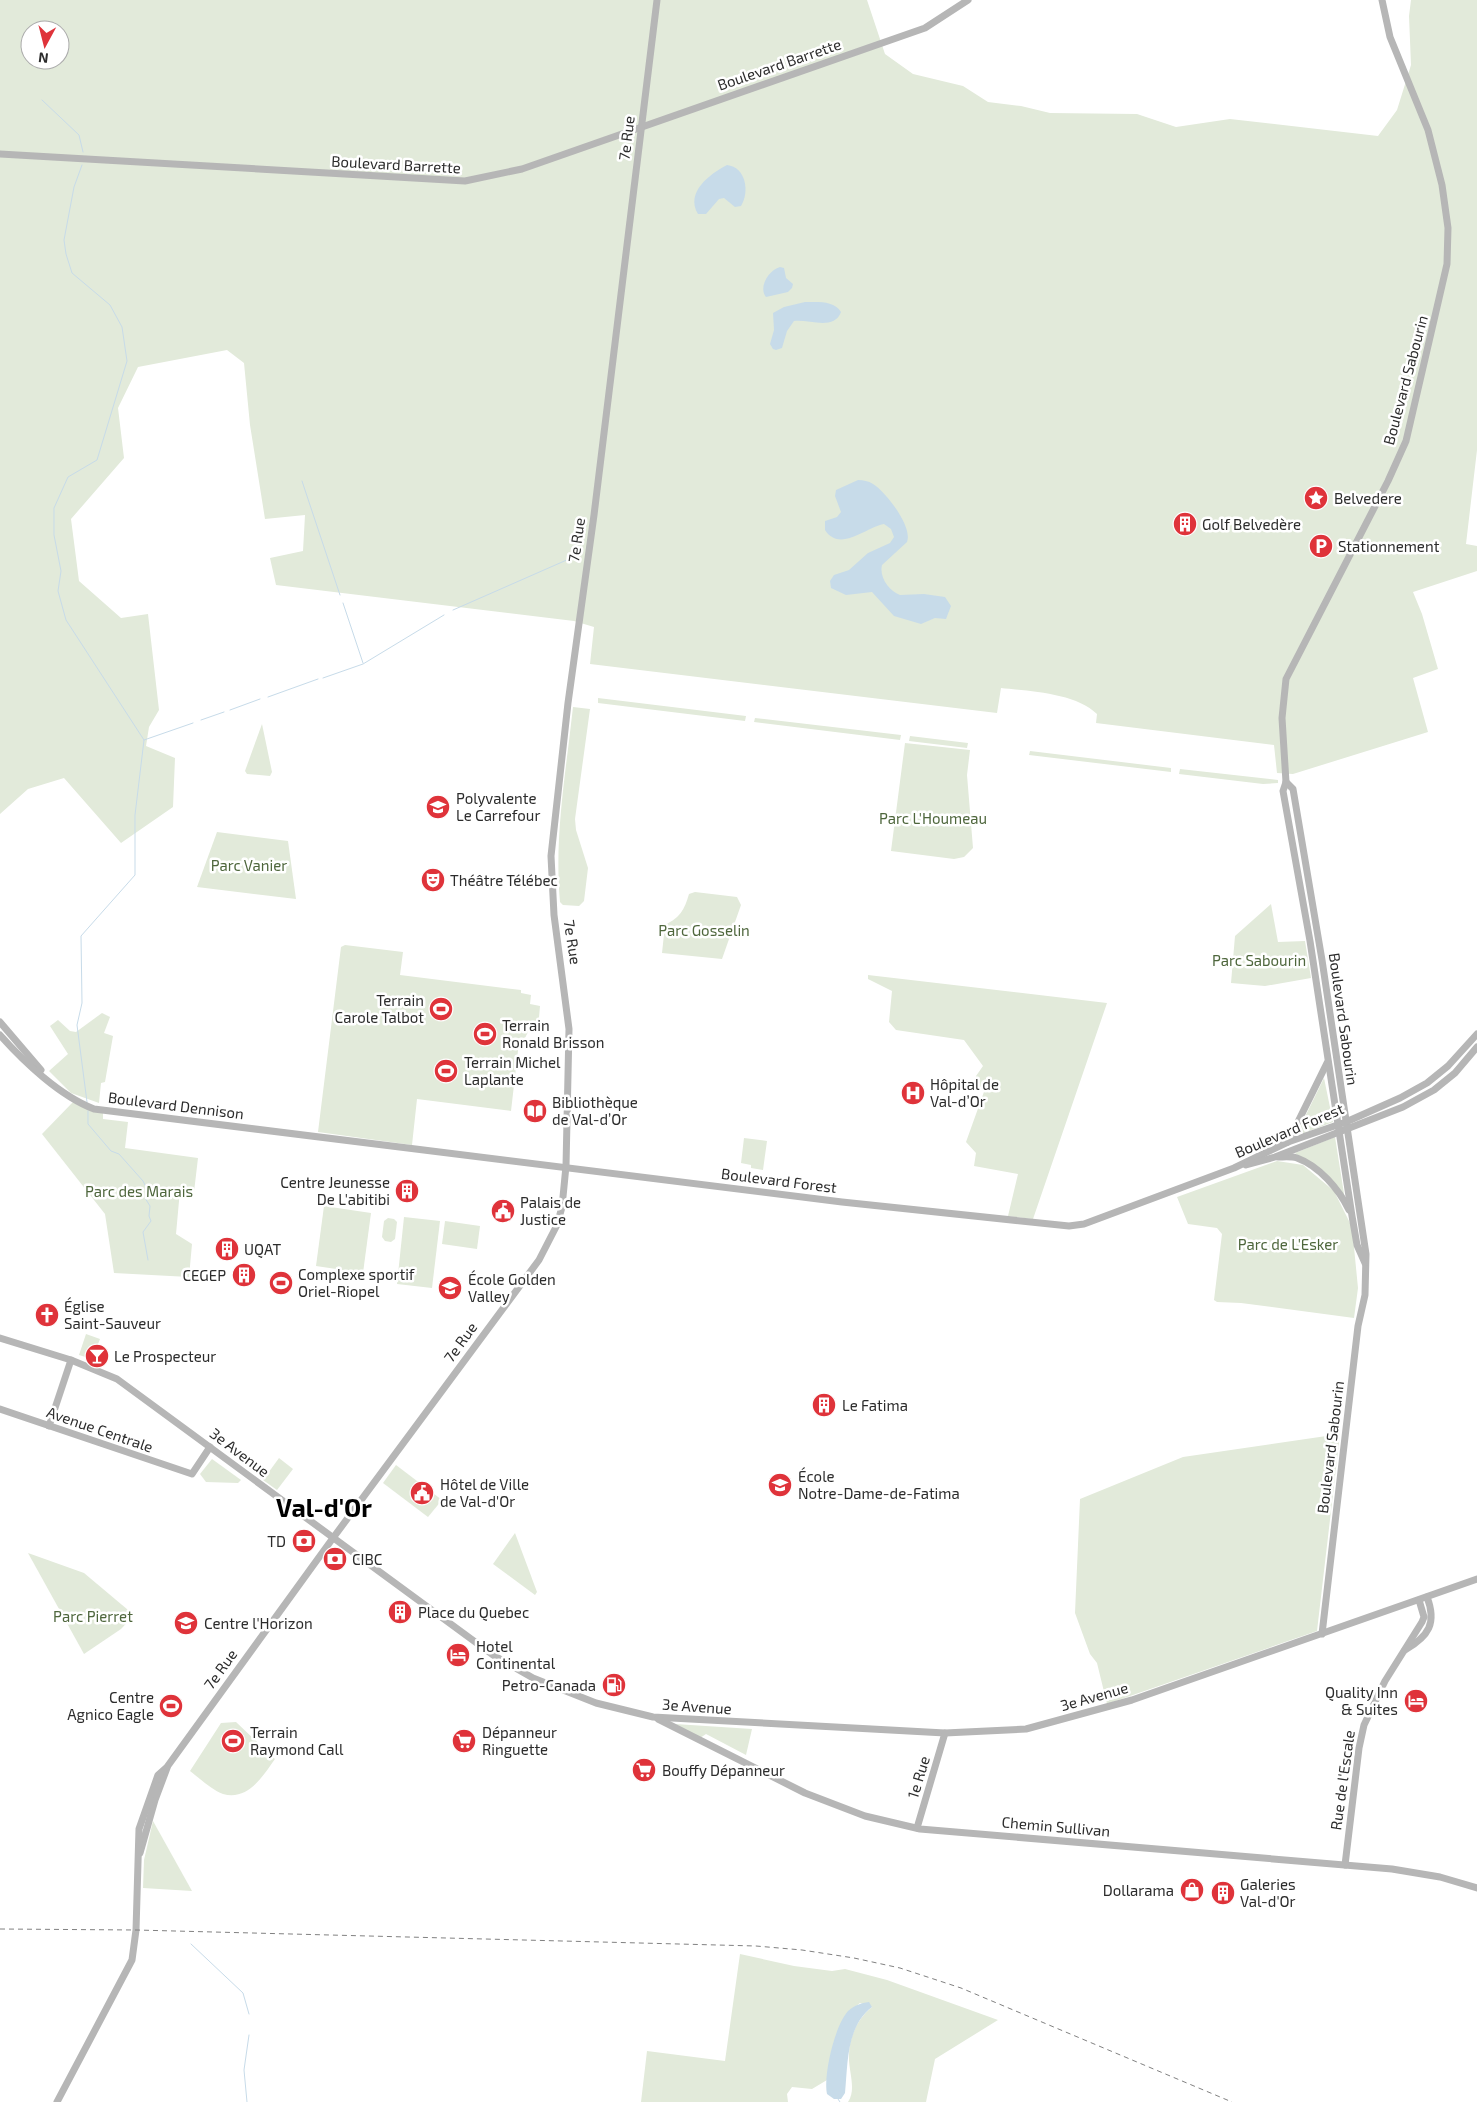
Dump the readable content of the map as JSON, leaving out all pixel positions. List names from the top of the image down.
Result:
{
  "streets": {
    "street": [
      "Boulevard Barrette",
      "7e Rue",
      "Boulevard Sabourin",
      "Boulevard Dennison",
      "Boulevard Forest",
      "Avenue Centrale",
      "3e Avenue",
      "1e Rue",
      "Rue de l'Escale",
      "Chemin Sullivan"
    ]
  },
  "crossings": [
    ["Boulevard Barrette", "7e Rue"],
    ["7e Rue", "Boulevard Forest"],
    ["7e Rue", "3e Avenue"],
    ["Boulevard Sabourin", "Boulevard Forest"],
    ["Boulevard Sabourin", "3e Avenue"],
    ["Boulevard Dennison", "Boulevard Forest"],
    ["Avenue Centrale", "3e Avenue"],
    ["3e Avenue", "1e Rue"],
    ["3e Avenue", "Rue de l'Escale"],
    ["3e Avenue", "Chemin Sullivan"],
    ["1e Rue", "Chemin Sullivan"],
    ["Rue de l'Escale", "Chemin Sullivan"]
  ],
  "districts": ["Val-d'Or"],
  "parks": [
    "Parc L'Houmeau",
    "Parc Vanier",
    "Parc Gosselin",
    "Parc Sabourin",
    "Parc des Marais",
    "Parc de L'Esker",
    "Parc Pierret"
  ],
  "places": {
    "place": ["Belvedere"],
    "building": [
      "Golf Belvedère",
      "Centre Jeunesse De L'abitibi",
      "UQAT",
      "CEGEP",
      "Le Fatima",
      "Place du Quebec",
      "Galeries Val-d'Or"
    ],
    "parking": ["Stationnement"],
    "school or university": [
      "Polyvalente Le Carrefour",
      "École Golden Valley",
      "École Notre-Dame-de-Fatima",
      "Centre l'Horizon"
    ],
    "theatre": ["Théâtre Télébec"],
    "sports": [
      "Terrain Carole Talbot",
      "Terrain Ronald Brisson",
      "Terrain Michel Laplante",
      "Complexe sportif Oriel-Riopel",
      "Centre Agnico Eagle",
      "Terrain Raymond Call"
    ],
    "hospital": ["Hôpital de Val-d’Or"],
    "library": ["Bibliothèque de Val-d’Or"],
    "public building": ["Palais de Justice", "Hôtel de Ville de Val-d'Or"],
    "church": ["Église Saint-Sauveur"],
    "bar": ["Le Prospecteur"],
    "bank": ["TD", "CIBC"],
    "hotel": ["Hotel Continental", "Quality Inn & Suites"],
    "fuel station": ["Petro-Canada"],
    "supermarket": ["Dépanneur Ringuette", "Bouffy Dépanneur"],
    "shop": ["Dollarama"]
  },
  "north": "bottom"
}
